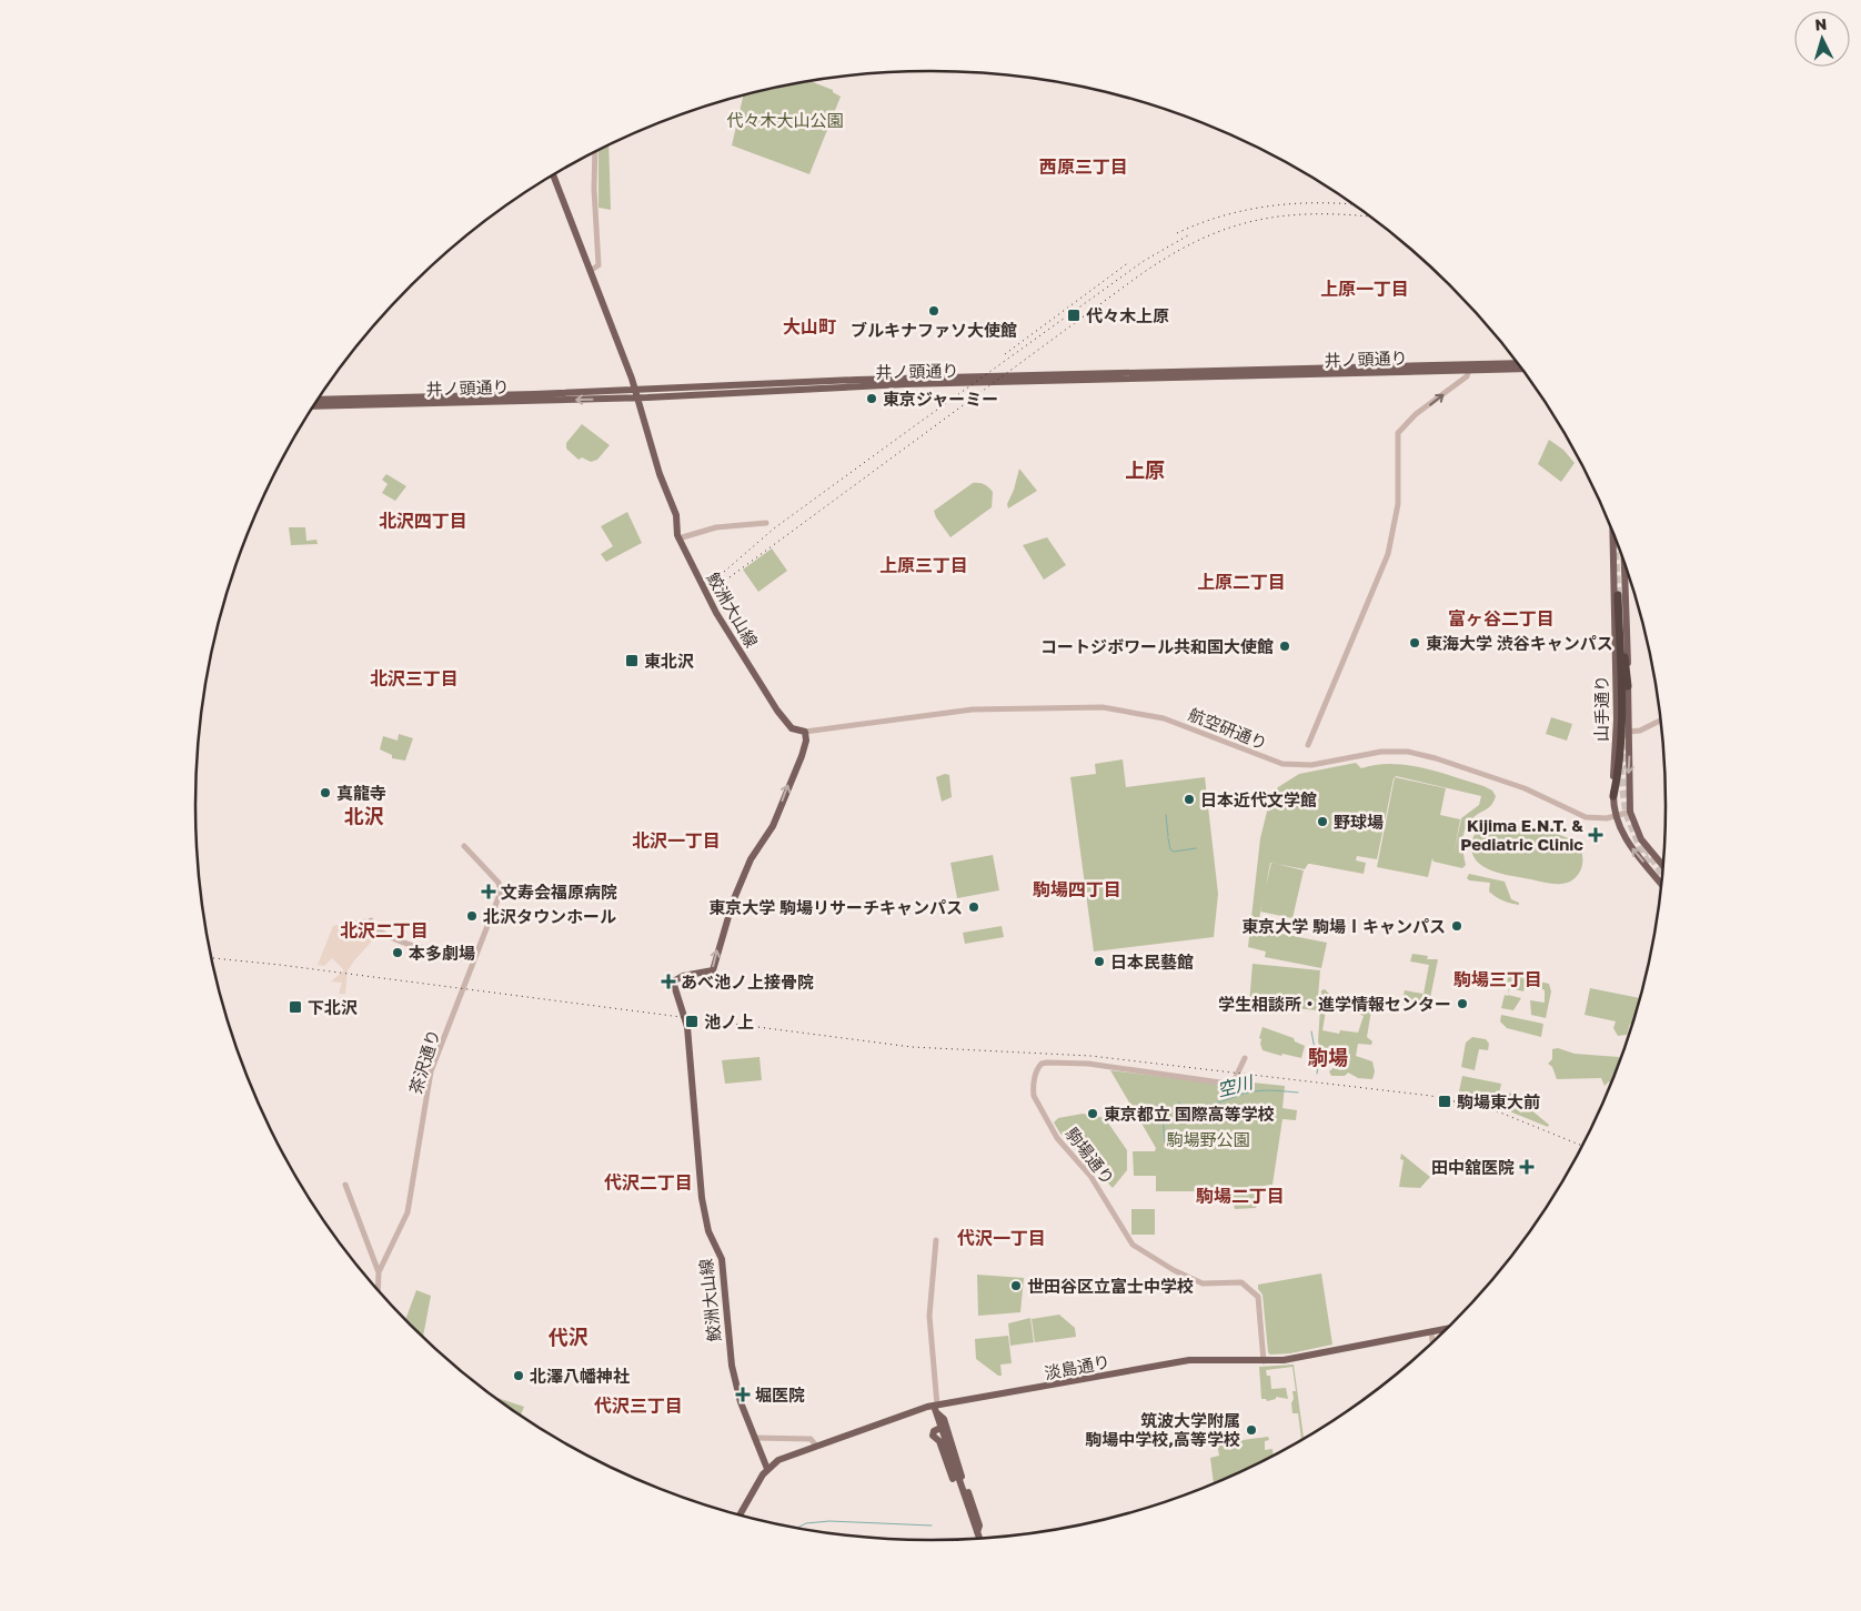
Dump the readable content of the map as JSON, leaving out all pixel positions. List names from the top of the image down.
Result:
{
  "streets": {
    "main road": [
      "井ノ頭通り",
      "鮫洲大山線",
      "山手通り",
      "淡島通り"
    ],
    "street": ["航空研通り", "茶沢通り", "駒場通り"]
  },
  "crossings": [
    ["井ノ頭通り", "鮫洲大山線"],
    ["鮫洲大山線", "航空研通り"],
    ["鮫洲大山線", "淡島通り"],
    ["山手通り", "航空研通り"],
    ["駒場通り", "淡島通り"]
  ],
  "one_way": ["鮫洲大山線"],
  "districts": [
    "西原三丁目",
    "上原一丁目",
    "大山町",
    "上原",
    "北沢四丁目",
    "上原三丁目",
    "上原二丁目",
    "富ヶ谷二丁目",
    "北沢三丁目",
    "北沢",
    "北沢一丁目",
    "駒場四丁目",
    "北沢二丁目",
    "駒場三丁目",
    "駒場",
    "代沢二丁目",
    "駒場二丁目",
    "代沢一丁目",
    "代沢",
    "代沢三丁目"
  ],
  "water": ["空川"],
  "parks": ["代々木大山公園", "駒場野公園"],
  "places": {
    "other": [
      "ブルキナファソ大使館",
      "東京ジャーミー",
      "東海大学 渋谷キャンパス",
      "コートジボワール共和国大使館",
      "真龍寺",
      "日本近代文学館",
      "野球場",
      "東京大学 駒場リサーチキャンパス",
      "北沢タウンホール",
      "東京大学 駒場Ⅰキャンパス",
      "本多劇場",
      "日本民藝館",
      "学生相談所・進学情報センター",
      "東京都立 国際高等学校",
      "世田谷区立富士中学校",
      "北澤八幡神社",
      "筑波大学附属 駒場中学校,高等学校"
    ],
    "transit": [
      "代々木上原",
      "東北沢",
      "下北沢",
      "池ノ上",
      "駒場東大前"
    ],
    "health": [
      "Kijima E.N.T. & Pediatric Clinic",
      "文寿会福原病院",
      "あべ池ノ上接骨院",
      "田中舘医院",
      "堀医院"
    ]
  },
  "north": "top"
}
